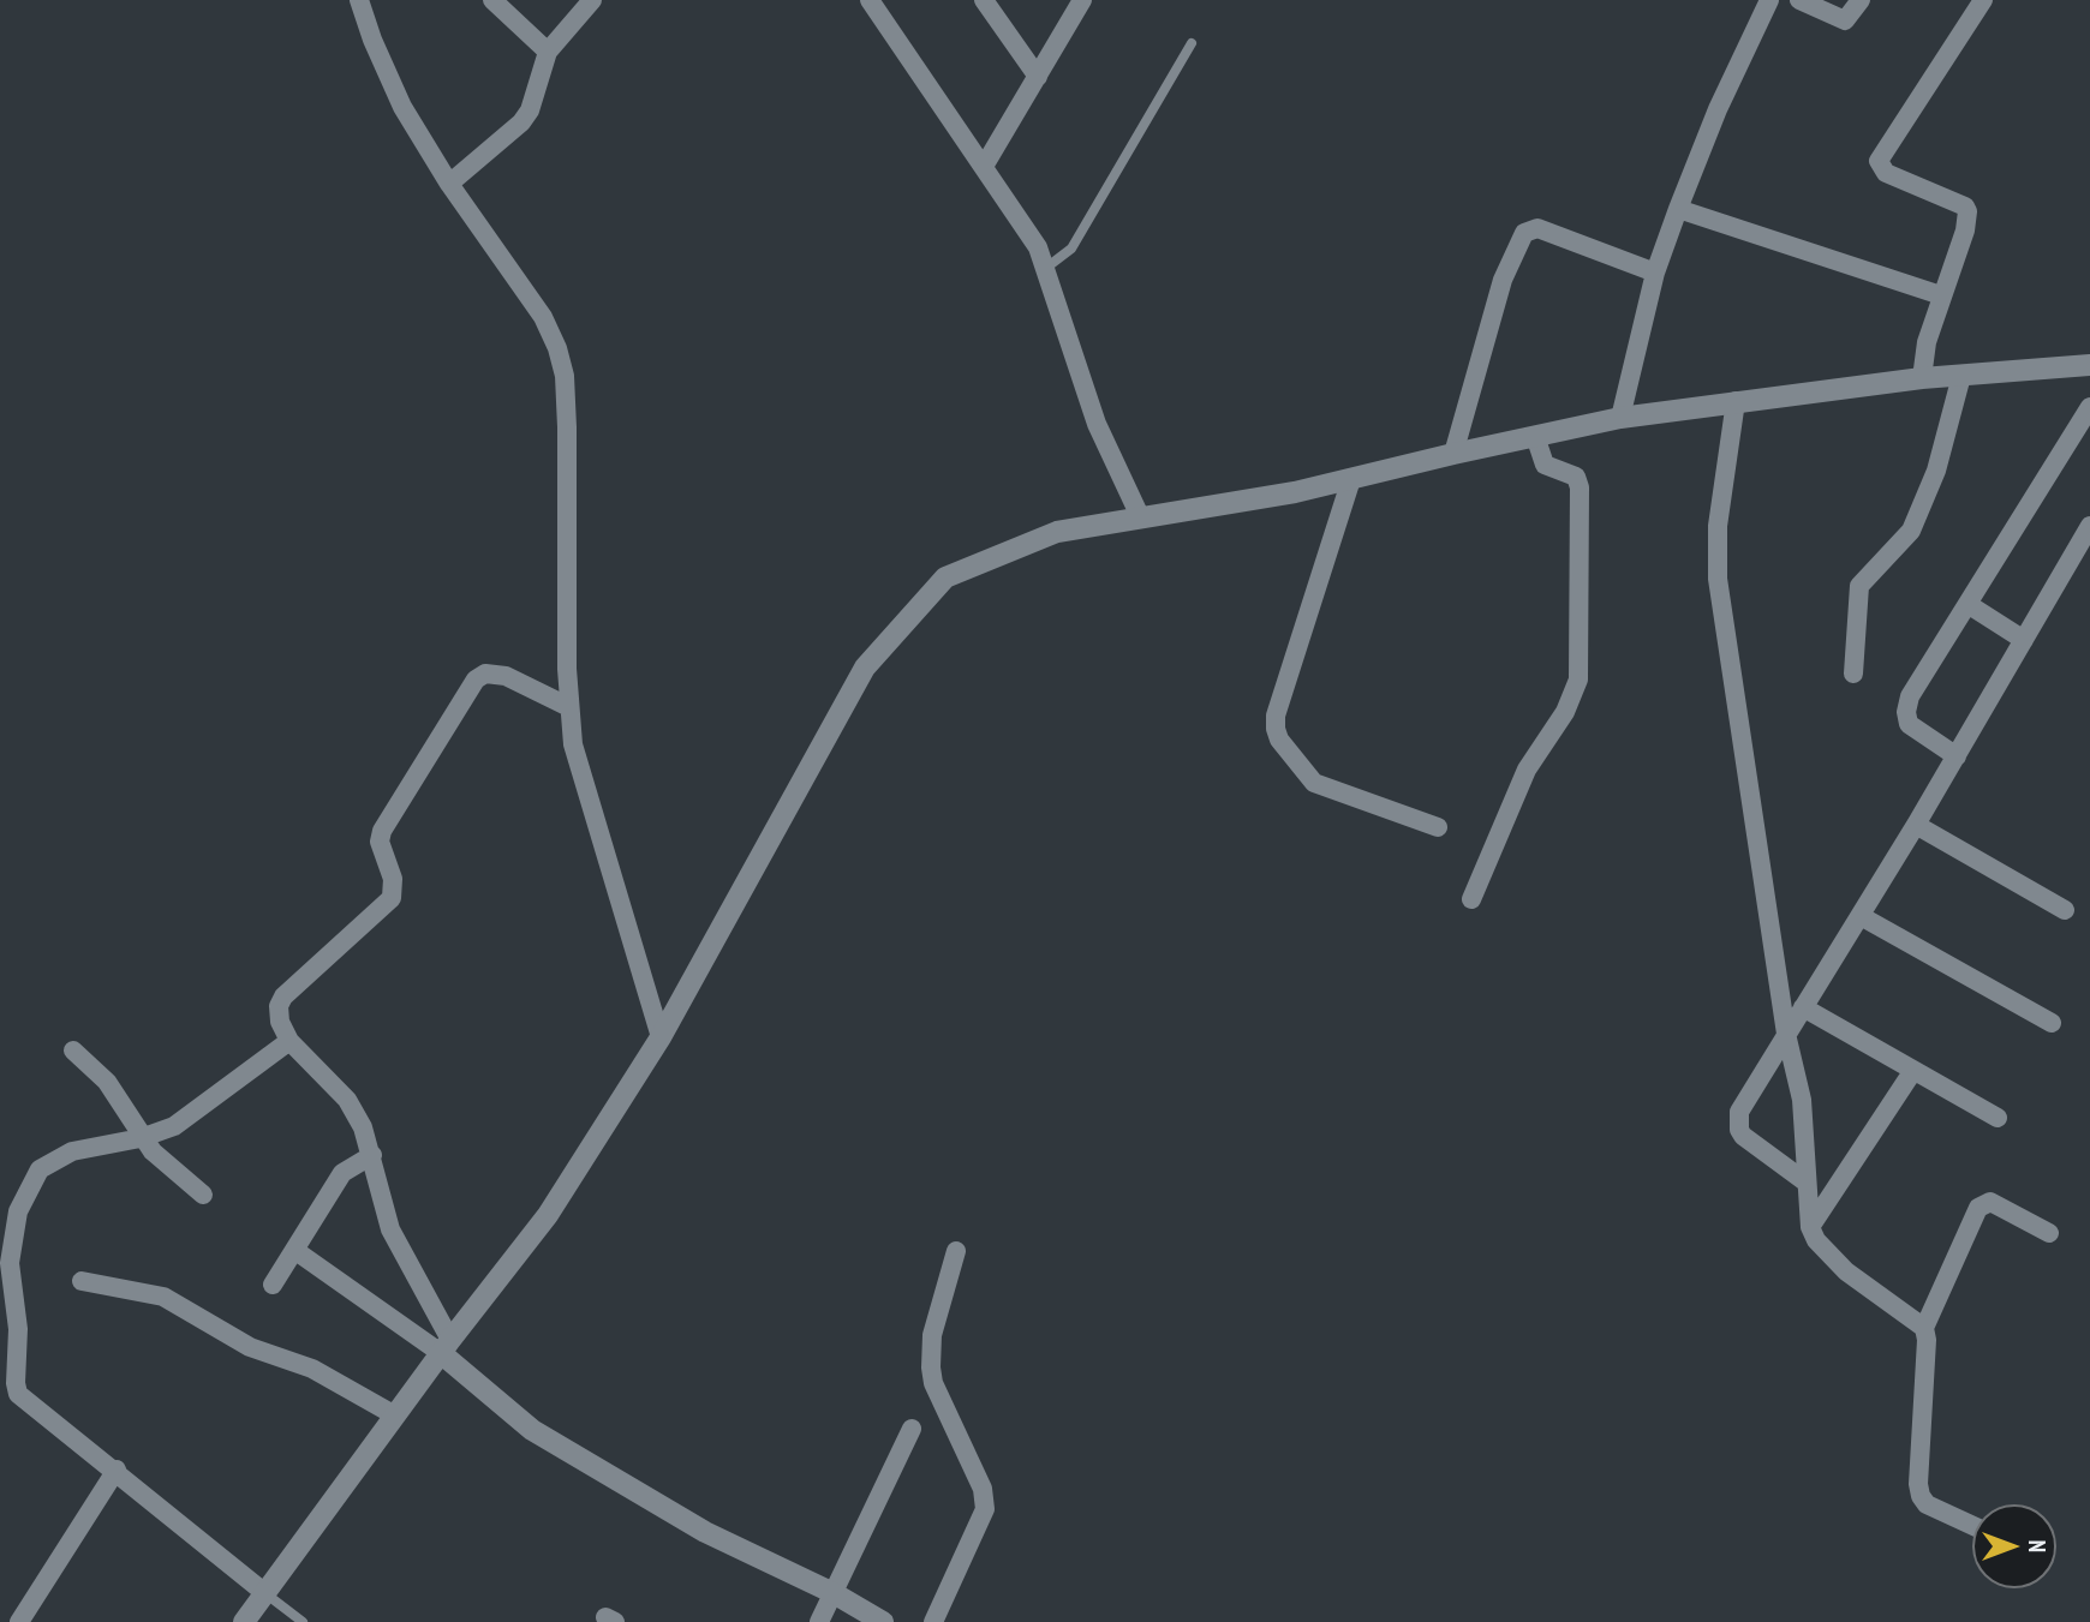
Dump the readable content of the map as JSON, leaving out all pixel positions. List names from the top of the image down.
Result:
{
  "north": "right"
}
